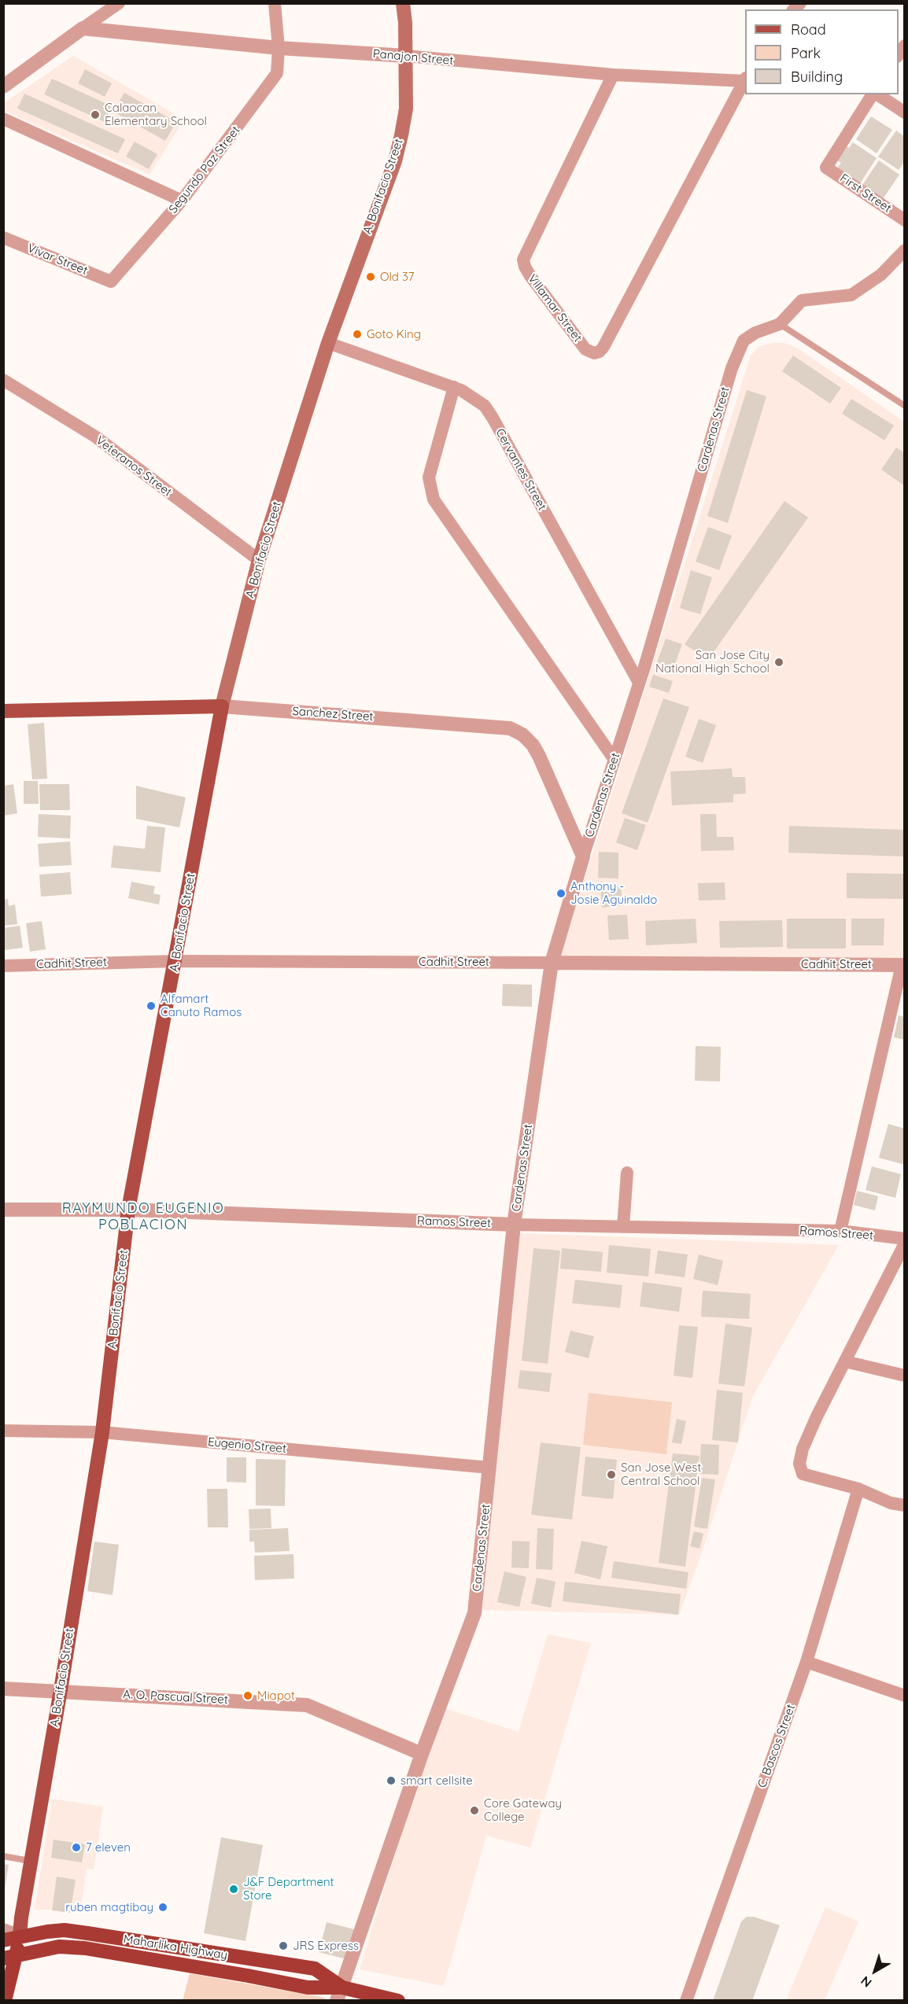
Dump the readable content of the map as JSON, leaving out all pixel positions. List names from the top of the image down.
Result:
{
  "streets": {
    "highway": ["A. Bonifacio Street", "Maharlika Highway"],
    "main road": ["Sanchez Street"],
    "street": [
      "Panajon Street",
      "Segundo Paz Street",
      "First Street",
      "Vivar Street",
      "Villamar Street",
      "Cardenas Street",
      "Veteranos Street",
      "Cervantes Street",
      "Cadhit Street",
      "Ramos Street",
      "Eugenio Street",
      "A. O. Pascual Street",
      "C. Bascos Street"
    ]
  },
  "crossings": [
    ["Panajon Street", "Segundo Paz Street"],
    ["Panajon Street", "A. Bonifacio Street"],
    ["Panajon Street", "Villamar Street"],
    ["Segundo Paz Street", "Vivar Street"],
    ["A. Bonifacio Street", "Veteranos Street"],
    ["A. Bonifacio Street", "Cervantes Street"],
    ["A. Bonifacio Street", "Sanchez Street"],
    ["A. Bonifacio Street", "Cadhit Street"],
    ["A. Bonifacio Street", "Ramos Street"],
    ["A. Bonifacio Street", "Eugenio Street"],
    ["A. Bonifacio Street", "A. O. Pascual Street"],
    ["A. Bonifacio Street", "Maharlika Highway"],
    ["Cardenas Street", "Cervantes Street"],
    ["Cardenas Street", "Sanchez Street"],
    ["Cardenas Street", "Cadhit Street"],
    ["Cardenas Street", "Ramos Street"],
    ["Cardenas Street", "Eugenio Street"],
    ["Cardenas Street", "A. O. Pascual Street"],
    ["Cardenas Street", "Maharlika Highway"]
  ],
  "districts": ["RAYMUNDO EUGENIO POBLACION"],
  "places": [
    "Calaocan Elementary School",
    "Old 37",
    "Goto King",
    "San Jose City National High School",
    "Anthony - Josie Aguinaldo",
    "Alfamart Canuto Ramos",
    "San Jose West Central School",
    "Miapot",
    "smart cellsite",
    "Core Gateway College",
    "7 eleven",
    "J&F Department Store",
    "ruben magtibay",
    "JRS Express"
  ],
  "legend": ["Road", "Park", "Building"],
  "north": "bottom left"
}
